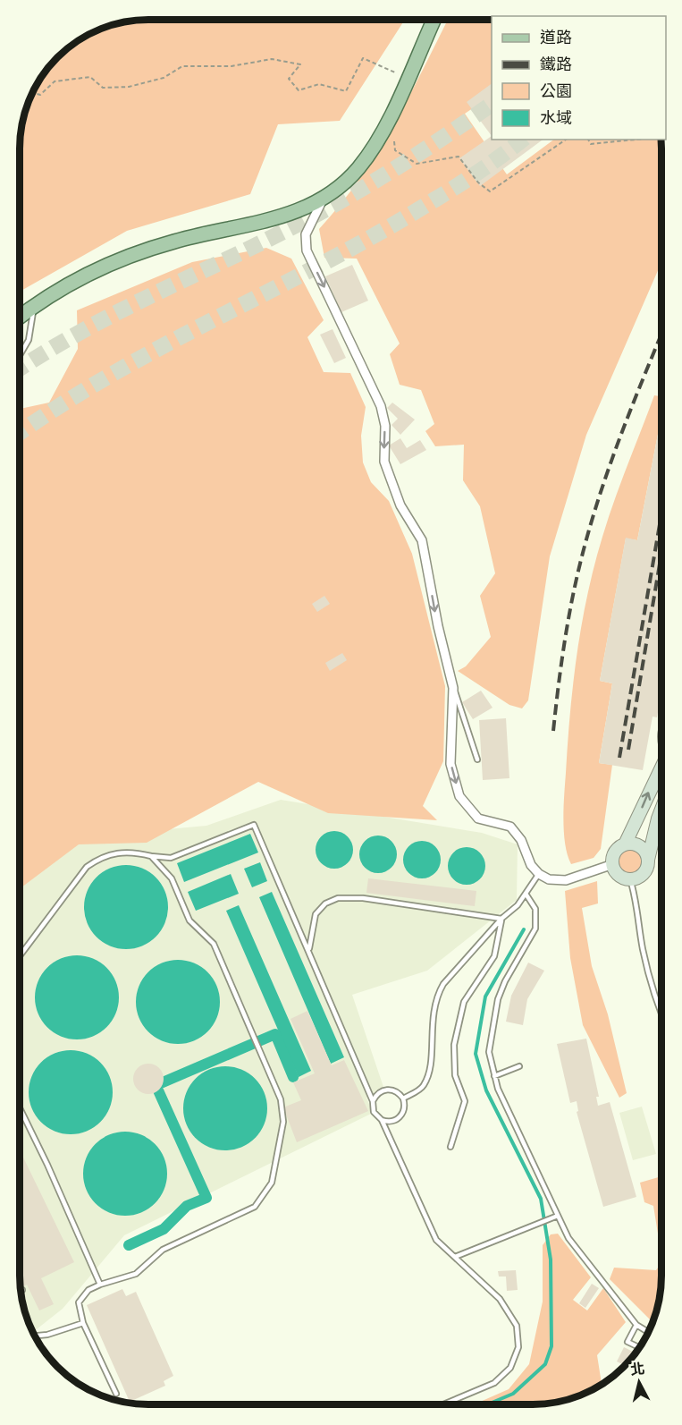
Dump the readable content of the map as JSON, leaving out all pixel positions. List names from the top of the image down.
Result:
{
  "legend": [
    "道路",
    "鐵路",
    "公園",
    "水域"
  ],
  "north": "top"
}
